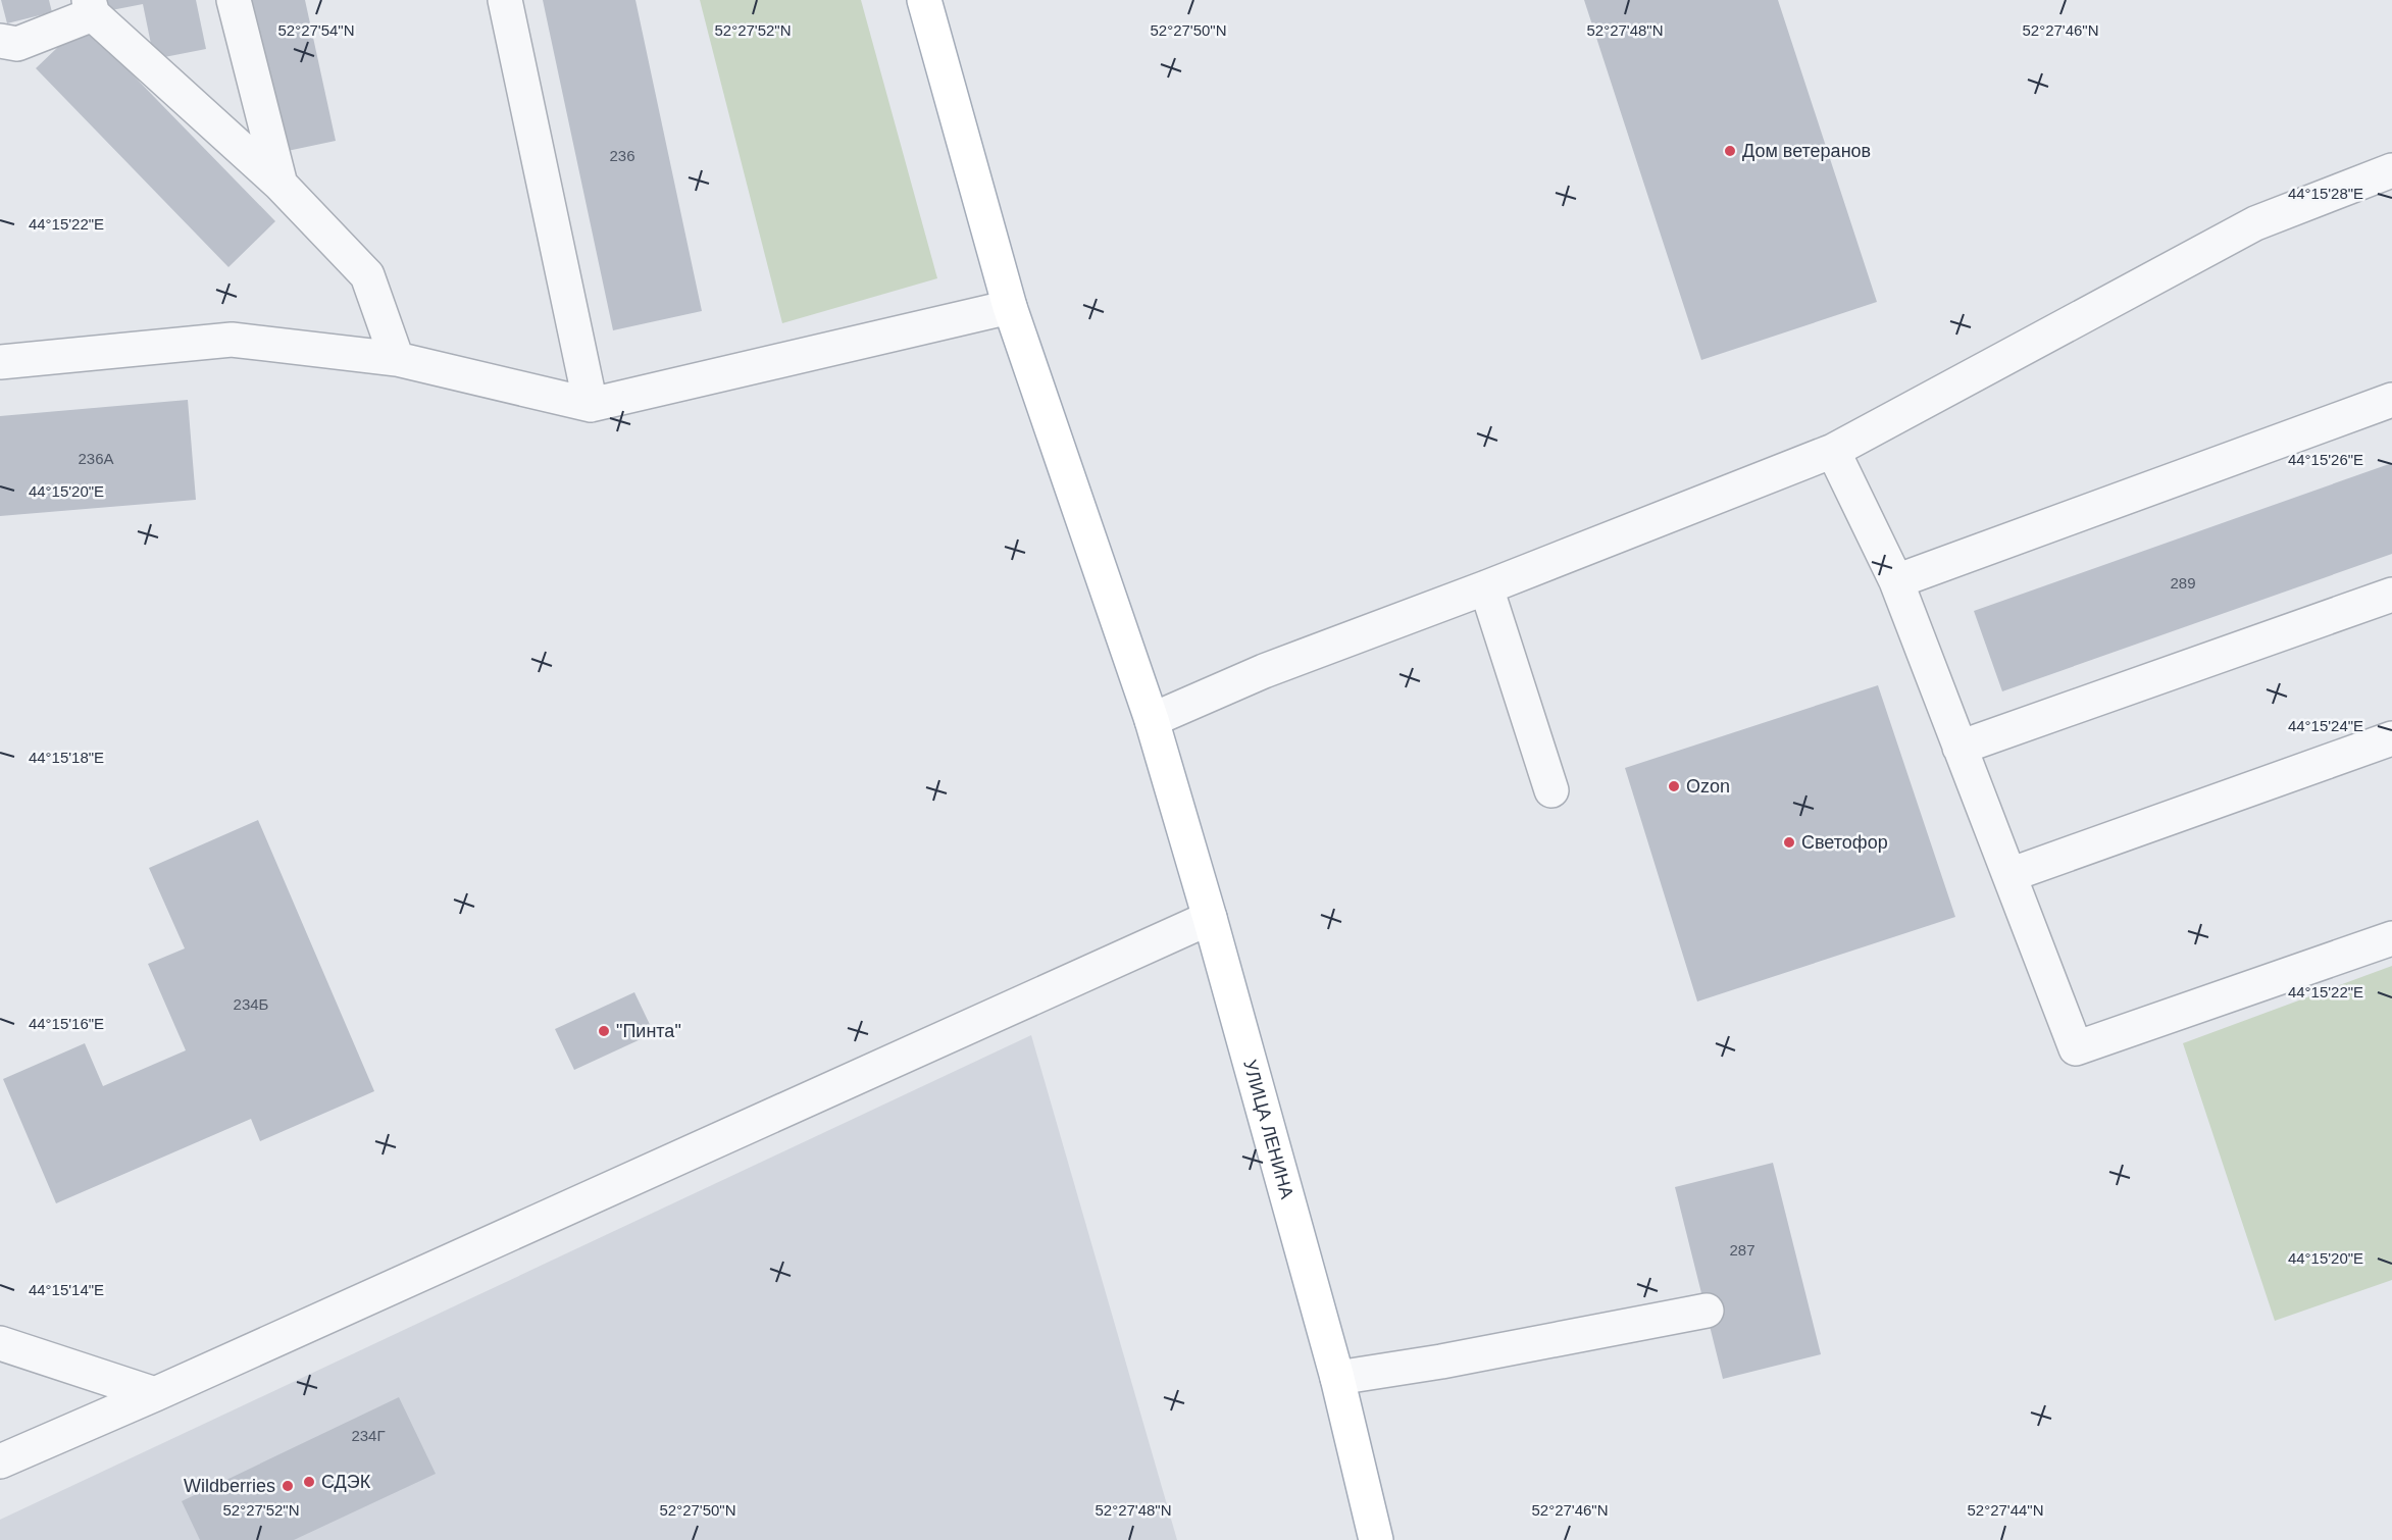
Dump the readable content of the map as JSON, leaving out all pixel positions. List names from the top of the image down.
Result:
{
  "streets": {
    "main road": ["УЛИЦА ЛЕНИНА"]
  },
  "places": [
    "Дом ветеранов",
    "Ozon",
    "Светофор",
    "\"Пинта\"",
    "СДЭК",
    "Wildberries"
  ],
  "house_numbers": [
    "236",
    "236А",
    "289",
    "234Б",
    "287",
    "234Г"
  ],
  "coordinates": [
    "52°27'54\"N",
    "52°27'52\"N",
    "52°27'50\"N",
    "52°27'48\"N",
    "52°27'46\"N",
    "44°15'28\"E",
    "44°15'22\"E",
    "44°15'26\"E",
    "44°15'20\"E",
    "44°15'24\"E",
    "44°15'18\"E",
    "44°15'16\"E",
    "44°15'14\"E",
    "52°27'44\"N"
  ]
}
